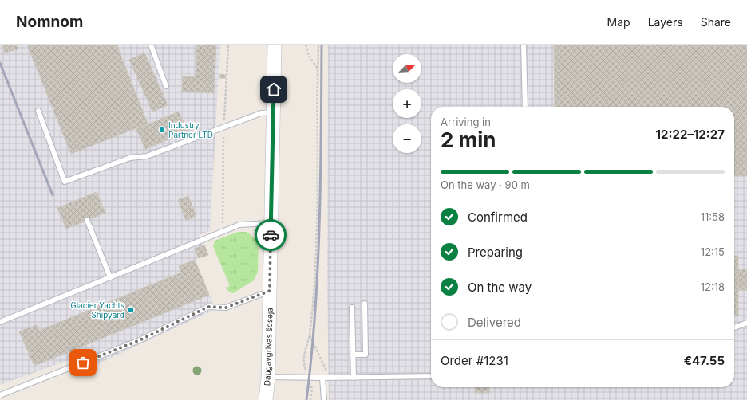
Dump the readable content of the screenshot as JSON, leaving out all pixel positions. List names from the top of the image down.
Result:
{
  "streets": {
    "main road": ["Daugavgrīvas šoseja"]
  },
  "places": ["Industry Partner LTD", "Glacier Yachts Shipyard"],
  "north": "top right",
  "page": {
    "header": "Nomnom",
    "nav": ["Map", "Layers", "Share"],
    "map_buttons": ["+", "−"],
    "heading": ["2 min", "Arriving in", "12:22–12:27"],
    "panel": ["Order #1231", "€47.55"],
    "bar": "On the way · 90 m",
    "list": [
      ["Confirmed", "11:58"],
      ["Preparing", "12:15"],
      ["On the way", "12:18"],
      "Delivered"
    ]
  }
}
